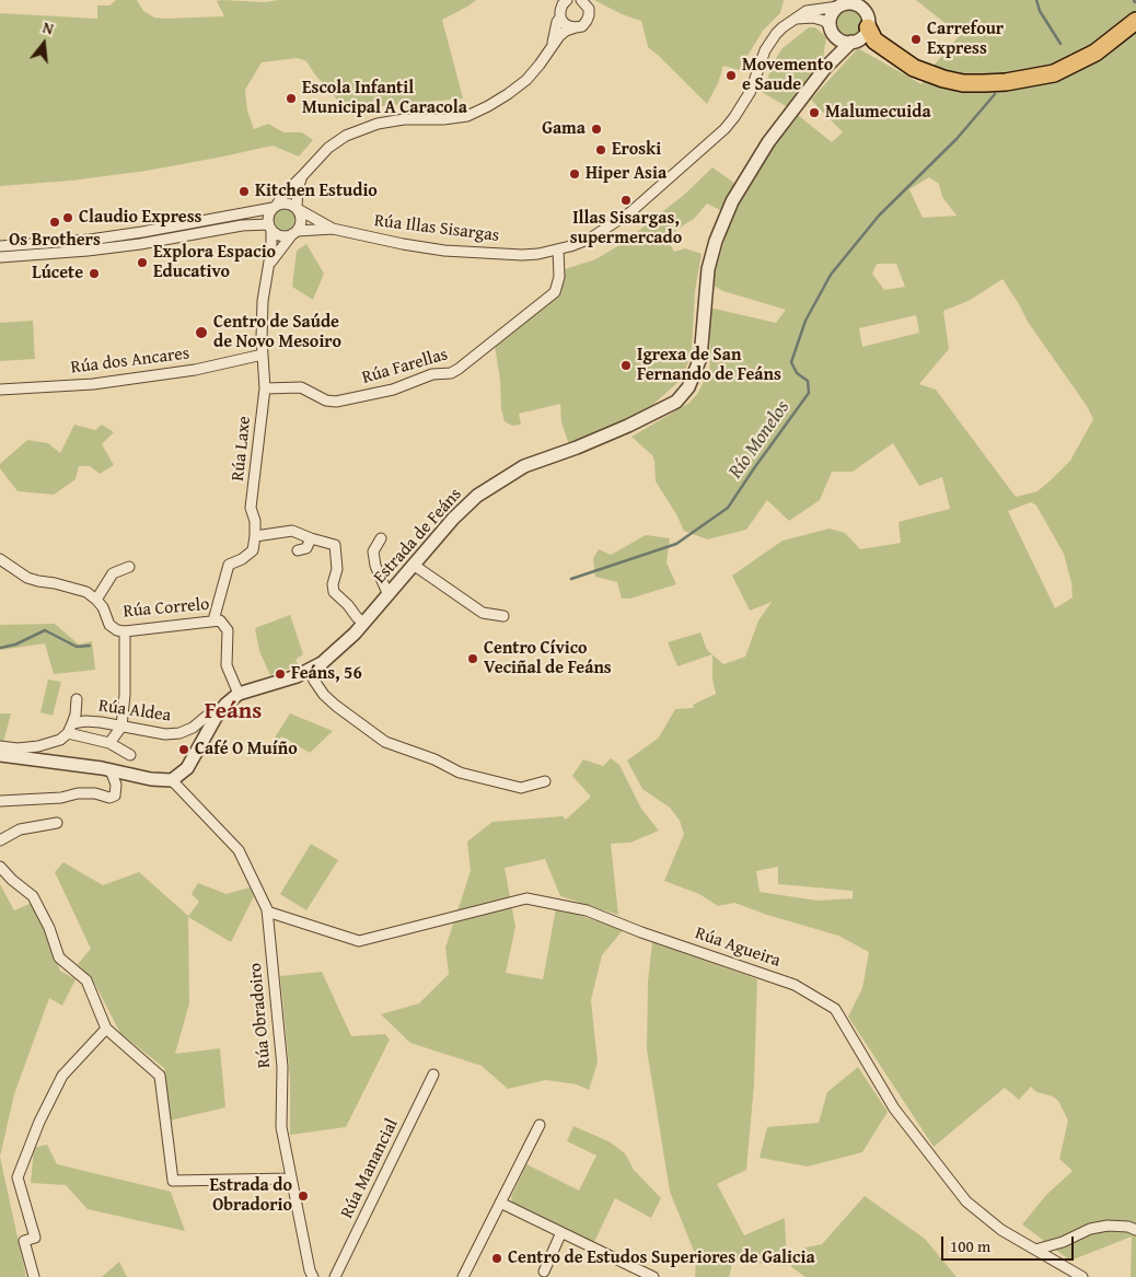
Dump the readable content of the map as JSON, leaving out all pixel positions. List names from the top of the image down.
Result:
{
  "streets": {
    "street": [
      "Rúa Illas Sisargas",
      "Rúa dos Ancares",
      "Rúa Farellas",
      "Rúa Laxe",
      "Estrada de Feáns",
      "Rúa Correlo",
      "Rúa Aldea",
      "Rúa Agueira",
      "Rúa Obradoiro",
      "Rúa Manancial"
    ]
  },
  "crossings": [
    ["Rúa Illas Sisargas", "Rúa Farellas"],
    ["Rúa Illas Sisargas", "Rúa Laxe"],
    ["Rúa Illas Sisargas", "Estrada de Feáns"],
    ["Rúa dos Ancares", "Rúa Laxe"],
    ["Rúa Farellas", "Rúa Laxe"],
    ["Estrada de Feáns", "Rúa Correlo"],
    ["Estrada de Feáns", "Rúa Aldea"],
    ["Estrada de Feáns", "Rúa Obradoiro"],
    ["Rúa Agueira", "Rúa Obradoiro"]
  ],
  "districts": ["Feáns"],
  "water": ["Río Monelos"],
  "places": [
    "Carrefour Express",
    "Movemento e Saude",
    "Escola Infantil Municipal A Caracola",
    "Malumecuida",
    "Gama",
    "Eroski",
    "Hiper Asia",
    "Kitchen Estudio",
    "Illas Sisargas, supermercado",
    "Claudio Express",
    "Os Brothers",
    "Explora Espacio Educativo",
    "Lúcete",
    "Centro de Saúde de Novo Mesoiro",
    "Igrexa de San Fernando de Feáns",
    "Centro Cívico Veciñal de Feáns",
    "Feáns, 56",
    "Café O Muíño",
    "Estrada do Obradorio",
    "Centro de Estudos Superiores de Galicia"
  ],
  "scale_bar": "100 m",
  "north": "top"
}
